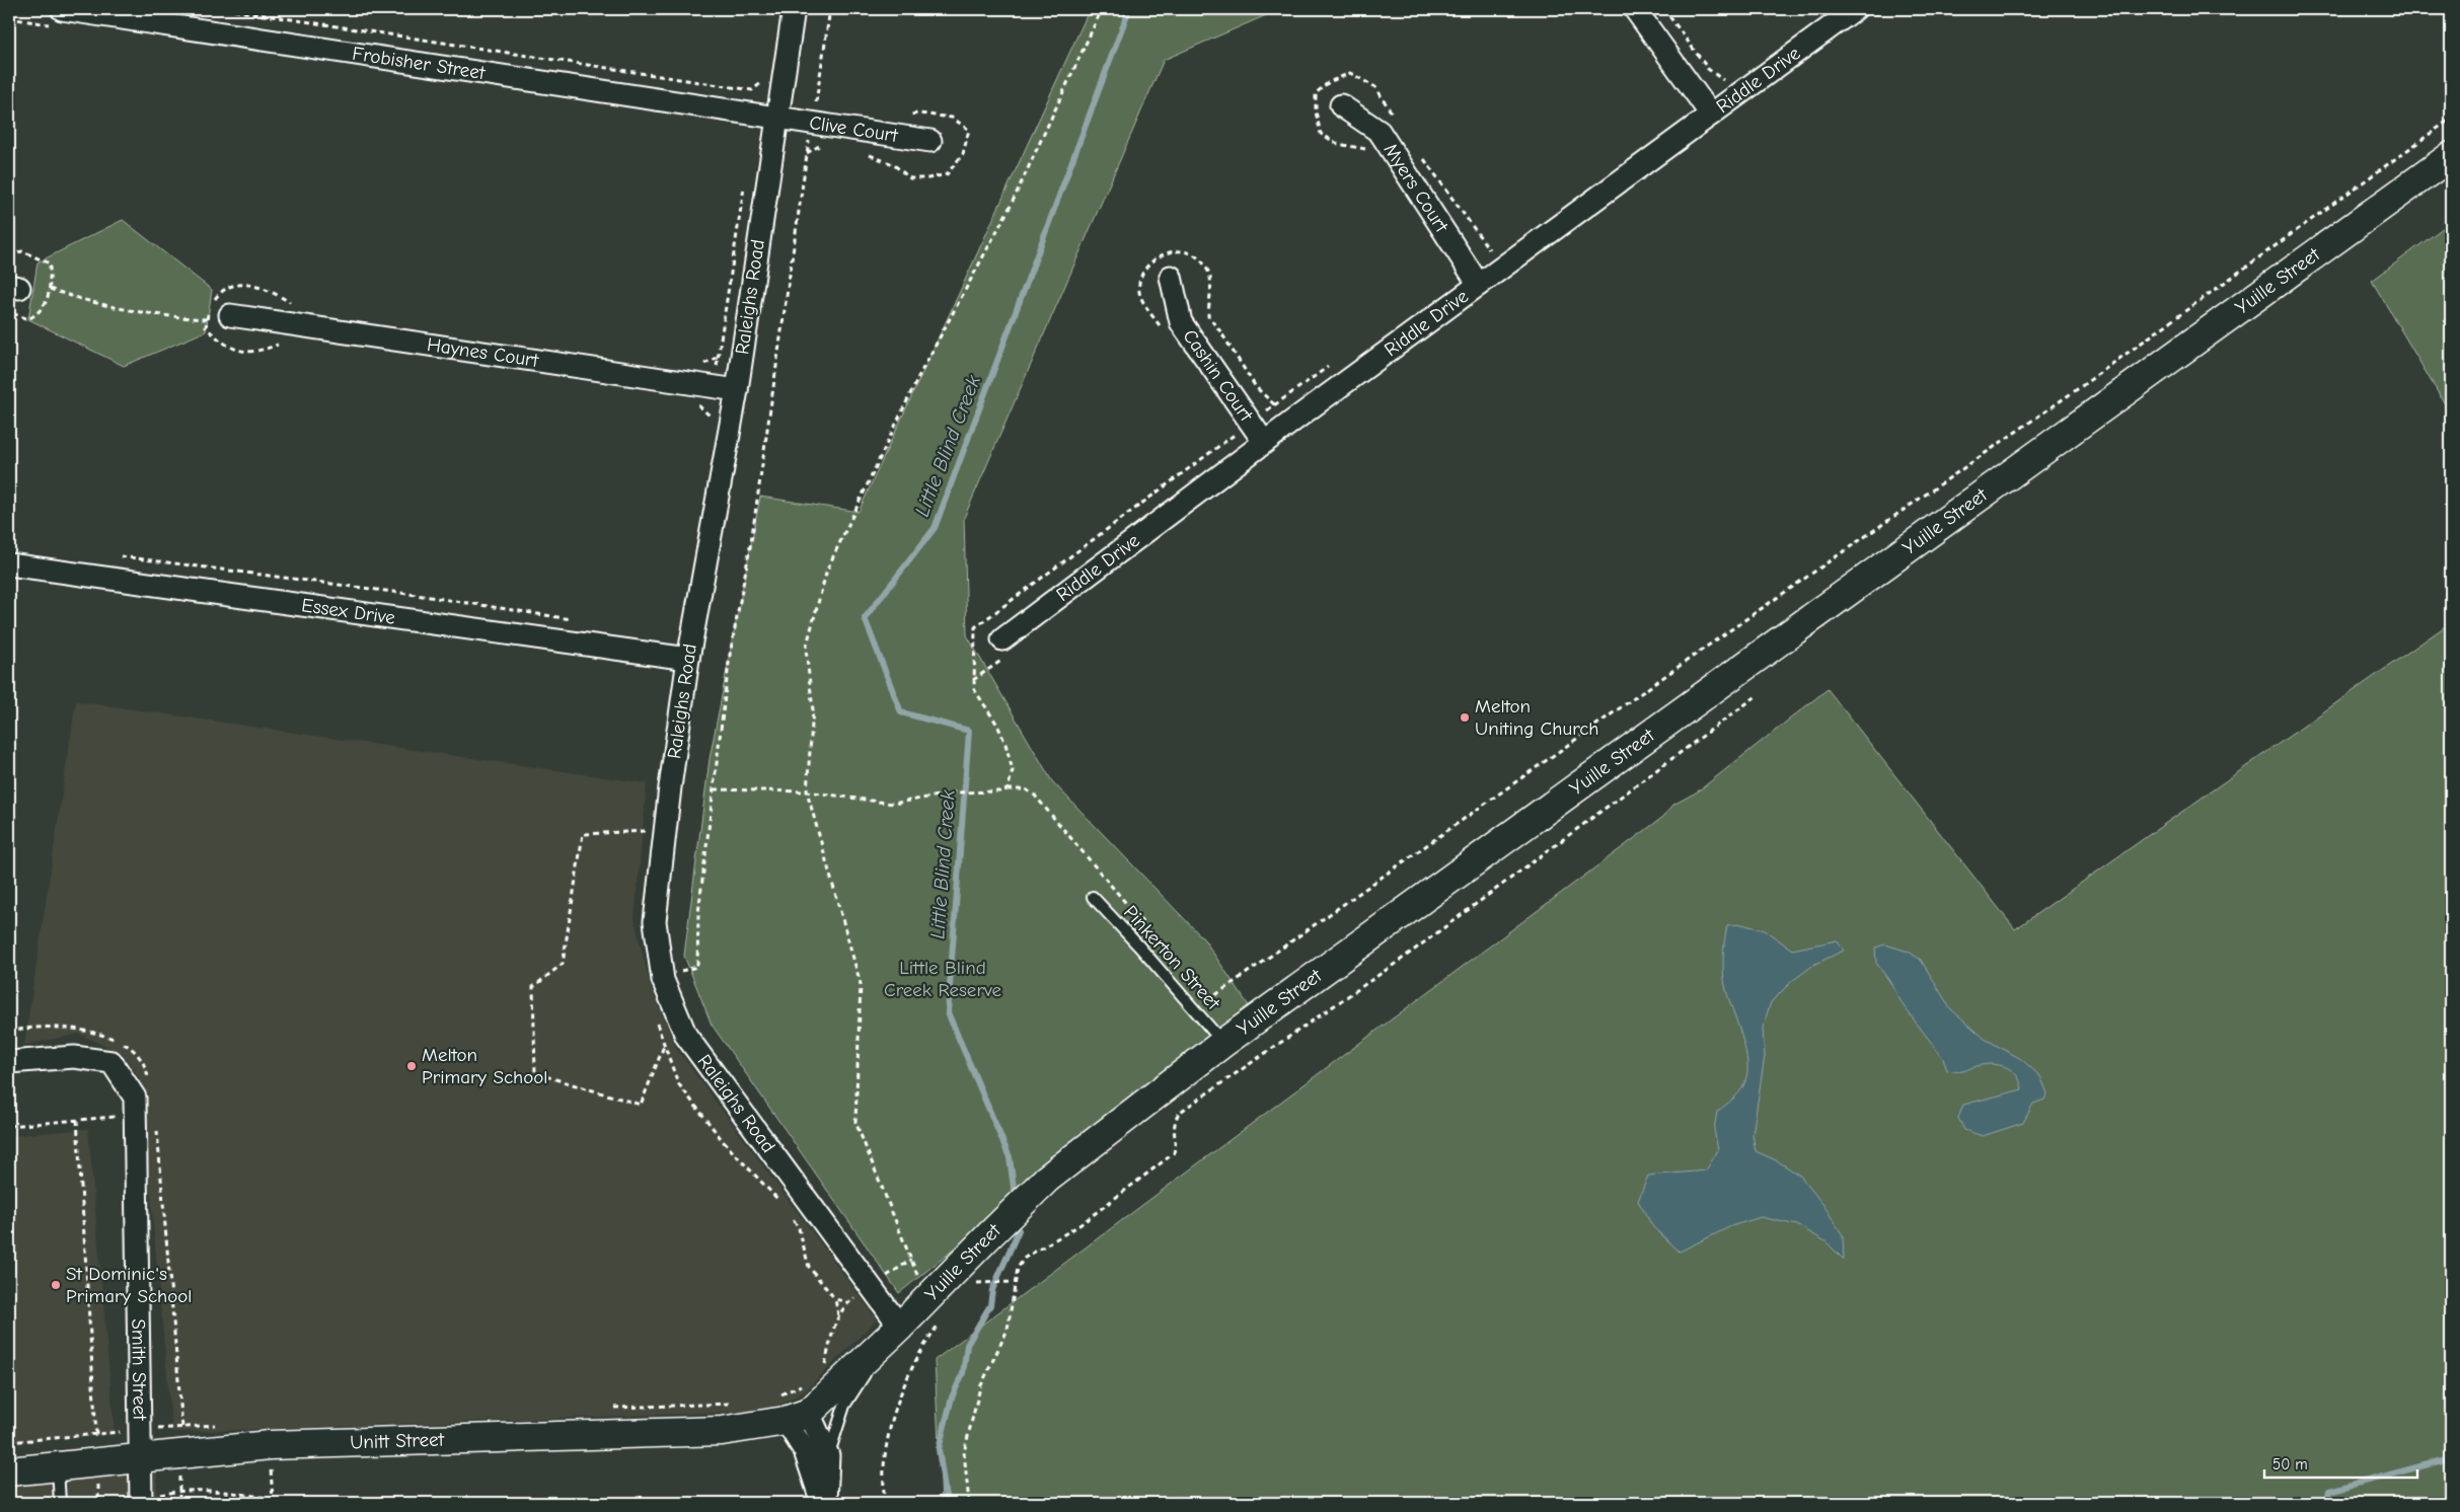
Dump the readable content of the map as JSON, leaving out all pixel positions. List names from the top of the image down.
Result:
{
  "streets": {
    "street": [
      "Frobisher Street",
      "Riddle Drive",
      "Clive Court",
      "Myers Court",
      "Yuille Street",
      "Raleighs Road",
      "Haynes Court",
      "Cashin Court",
      "Essex Drive",
      "Smith Street",
      "Unitt Street"
    ],
    "lane": ["Pinkerton Street"]
  },
  "crossings": [
    ["Frobisher Street", "Clive Court"],
    ["Frobisher Street", "Raleighs Road"],
    ["Riddle Drive", "Myers Court"],
    ["Riddle Drive", "Cashin Court"],
    ["Clive Court", "Raleighs Road"],
    ["Yuille Street", "Raleighs Road"],
    ["Yuille Street", "Pinkerton Street"],
    ["Yuille Street", "Unitt Street"],
    ["Raleighs Road", "Haynes Court"],
    ["Raleighs Road", "Essex Drive"],
    ["Smith Street", "Unitt Street"]
  ],
  "water": ["Little Blind Creek"],
  "parks": ["Little Blind Creek Reserve"],
  "places": ["Melton Uniting Church", "Melton Primary School", "St Dominic's Primary School"],
  "scale_bar": "50 m"
}
